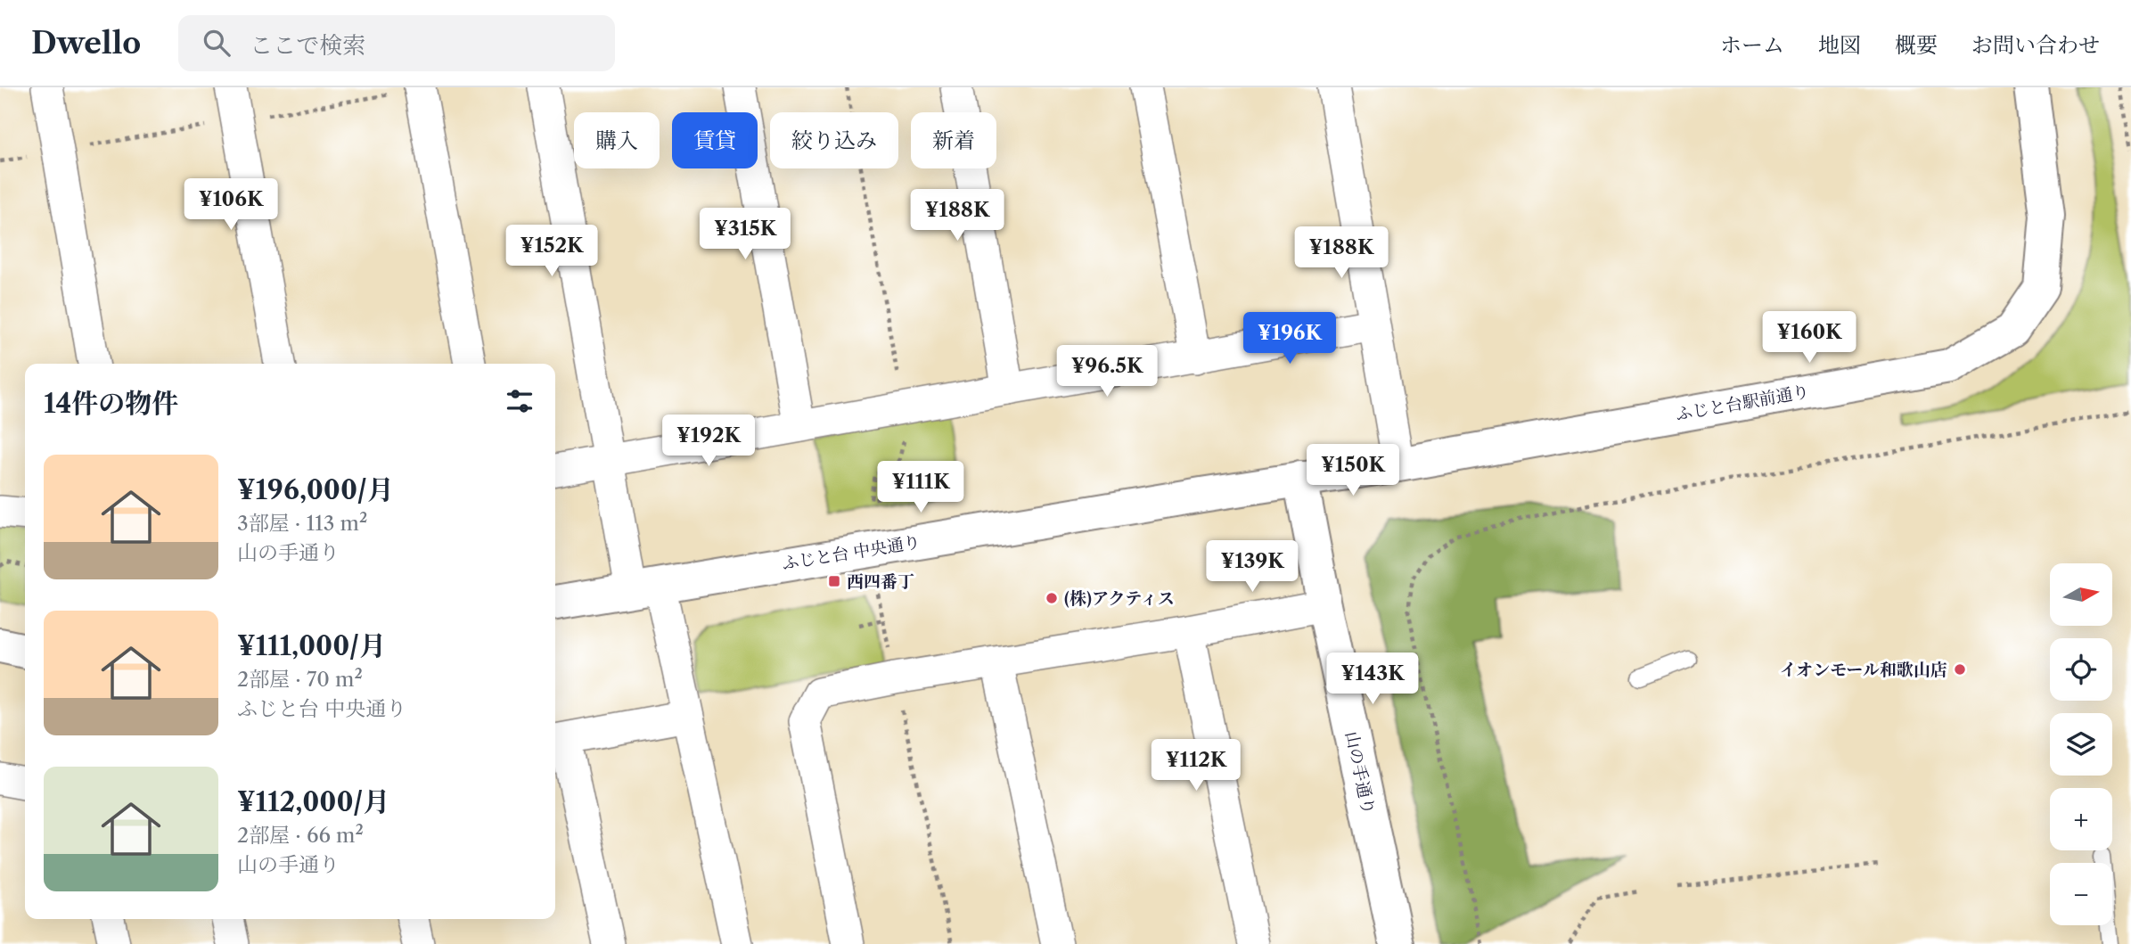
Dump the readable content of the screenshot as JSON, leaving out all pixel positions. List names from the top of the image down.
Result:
{
  "streets": {
    "street": ["ふじと台駅前通り", "ふじと台 中央通り", "山の手通り"]
  },
  "crossings": [
    ["ふじと台 中央通り", "山の手通り"]
  ],
  "places": {
    "transit": ["西四番丁"],
    "other": ["(株)アクティス", "イオンモール和歌山店"]
  },
  "north": "right",
  "page": {
    "header": "Dwello",
    "search": "ここで検索",
    "nav": [
      "ホーム",
      "地図",
      "概要",
      "お問い合わせ"
    ],
    "chip": [
      "購入",
      "賃貸",
      "絞り込み",
      "新着"
    ],
    "price": [
      "¥106K",
      "¥188K",
      "¥315K",
      "¥152K",
      "¥188K",
      "¥160K",
      "¥196K",
      "¥96.5K",
      "¥192K",
      "¥150K",
      "¥111K",
      "¥139K",
      "¥143K",
      "¥112K"
    ],
    "heading": "14件の物件",
    "list": [
      {
        "name": "¥196,000/月",
        "note": "3部屋 · 113 m² · 山の手通り"
      },
      {
        "name": "¥111,000/月",
        "note": "2部屋 · 70 m² · ふじと台 中央通り"
      },
      {
        "name": "¥112,000/月",
        "note": "2部屋 · 66 m² · 山の手通り"
      }
    ],
    "map_buttons": ["+", "−"]
  }
}
